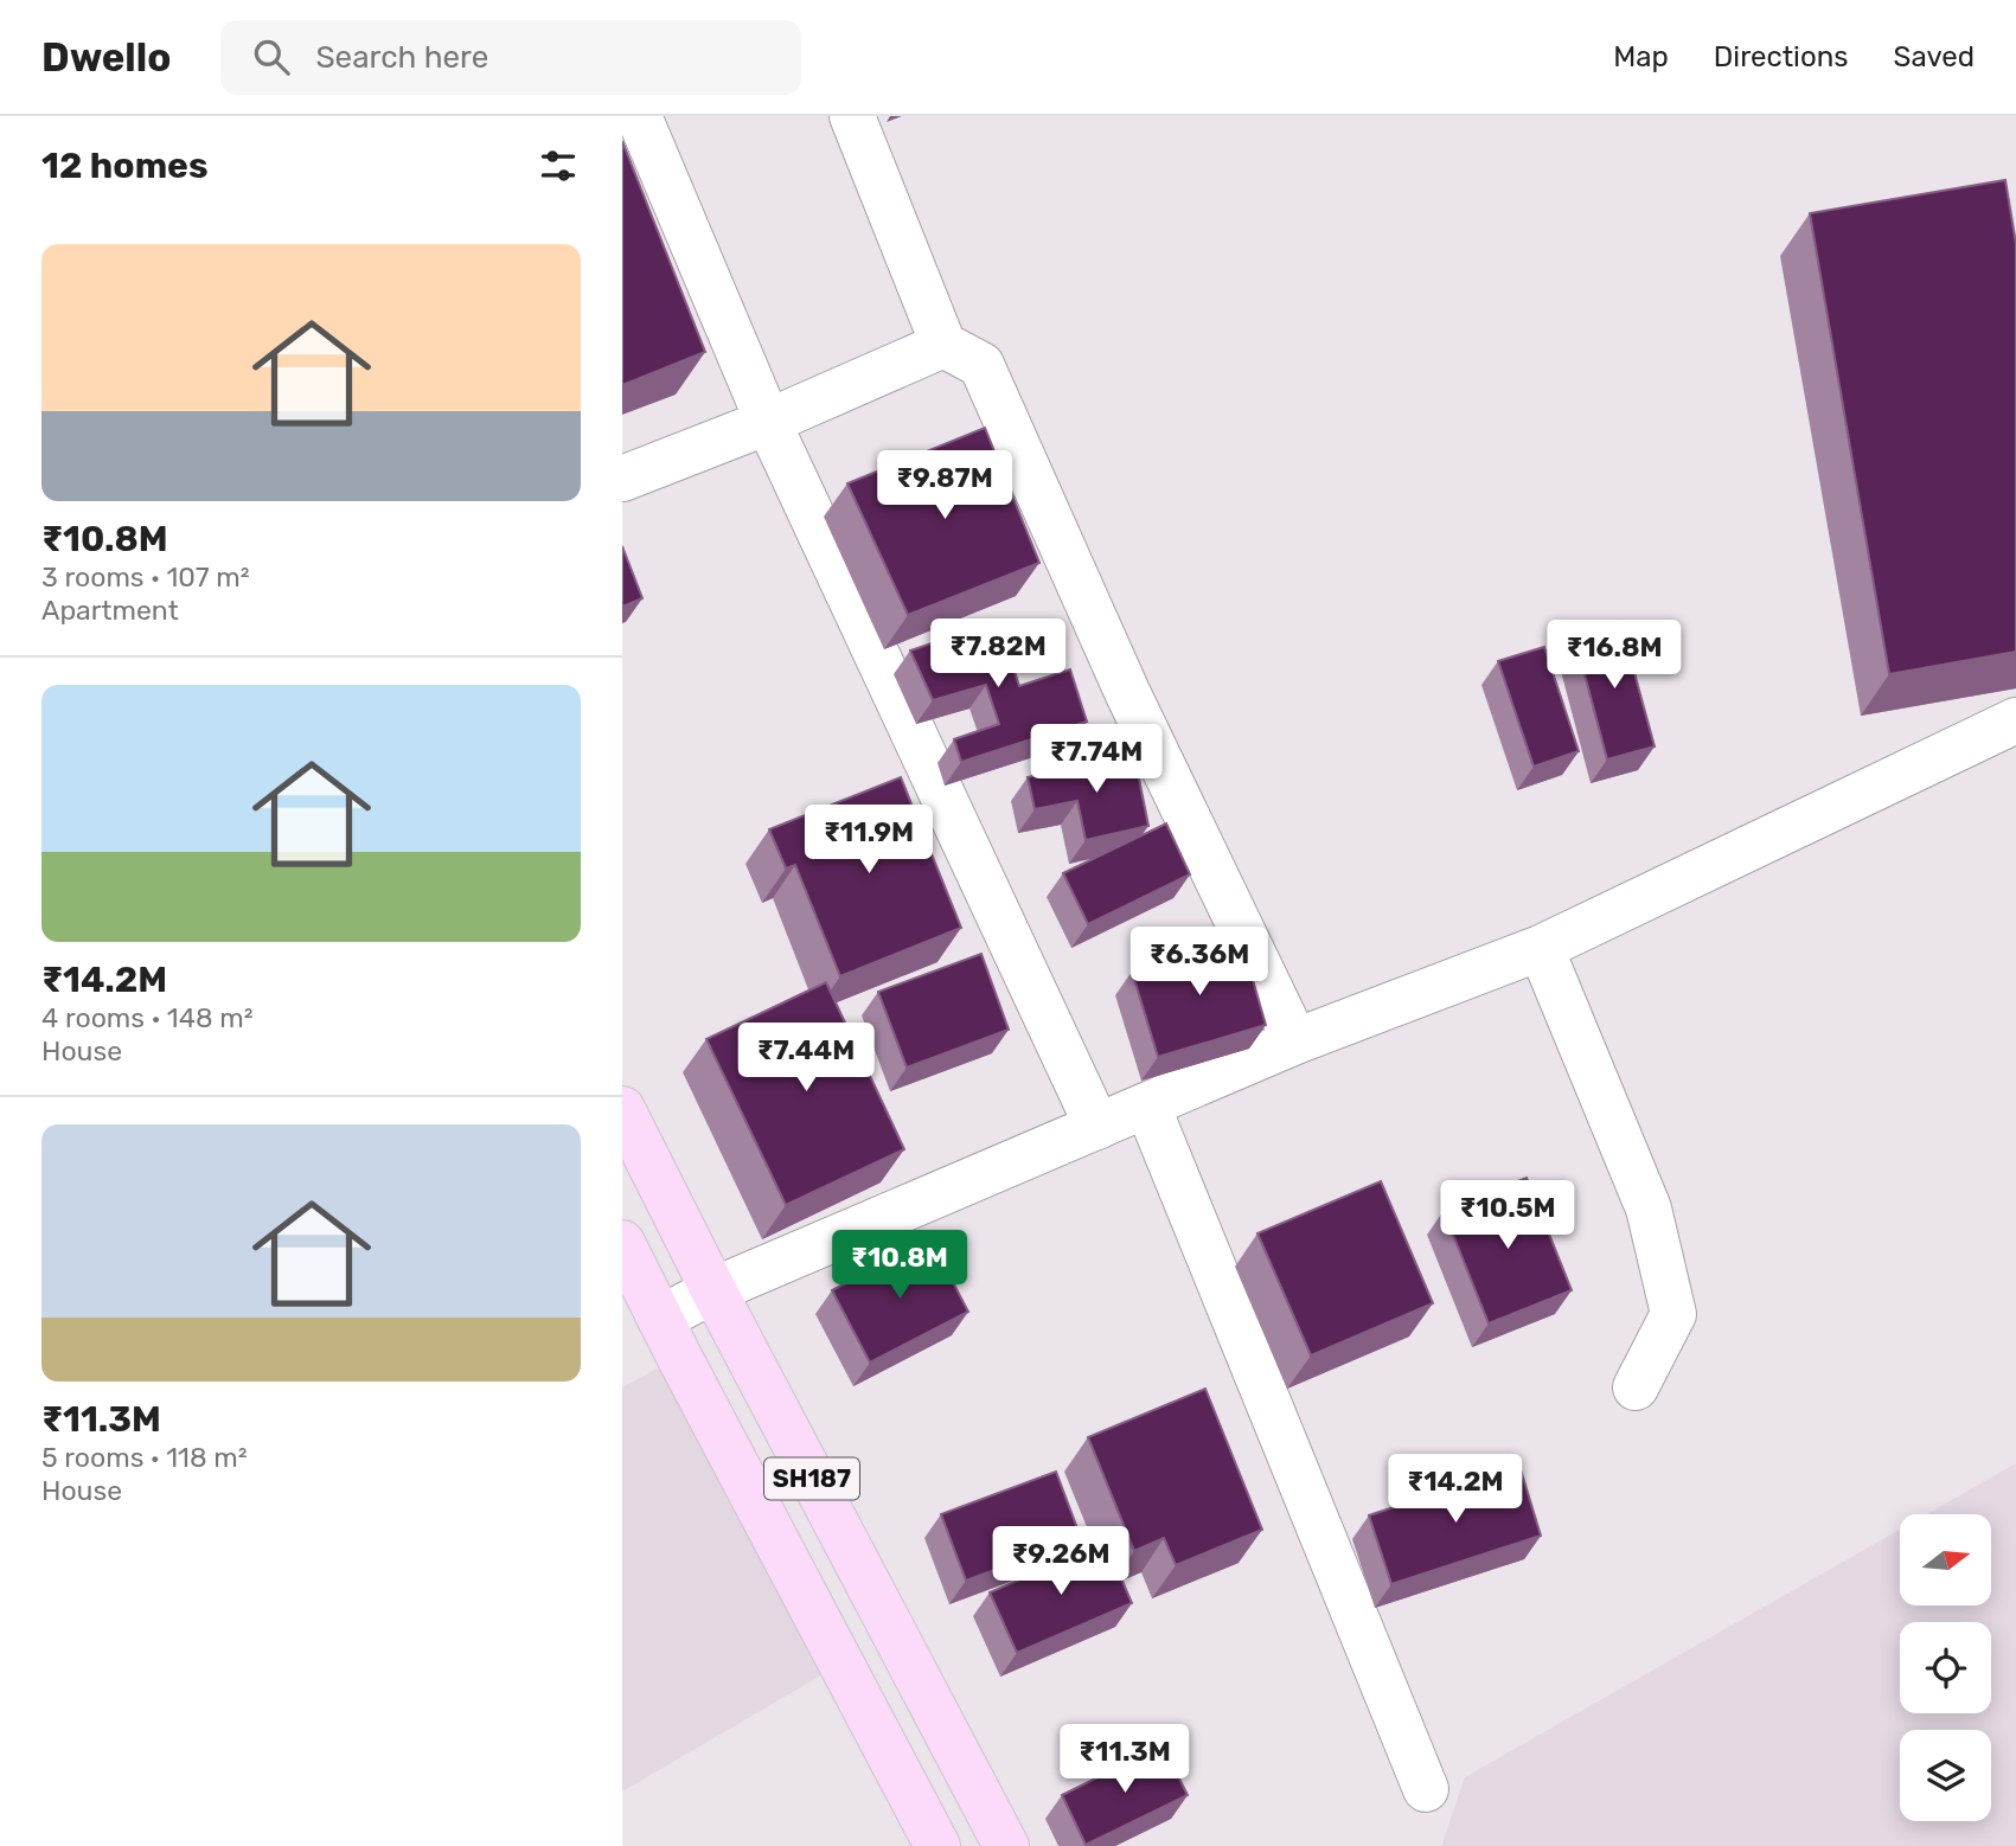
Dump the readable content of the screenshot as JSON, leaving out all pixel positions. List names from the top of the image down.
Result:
{
  "streets": {
    "main road": ["SH187"]
  },
  "north": "right",
  "page": {
    "header": "Dwello",
    "search": "Search here",
    "nav": ["Map", "Directions", "Saved"],
    "heading": "12 homes",
    "list": [
      {
        "name": "₹10.8M",
        "note": "3 rooms · 107 m² · Apartment"
      },
      {
        "name": "₹14.2M",
        "note": "4 rooms · 148 m² · House"
      },
      {
        "name": "₹11.3M",
        "note": "5 rooms · 118 m² · House"
      }
    ],
    "price": [
      "₹9.87M",
      "₹7.82M",
      "₹16.8M",
      "₹7.74M",
      "₹11.9M",
      "₹6.36M",
      "₹7.44M",
      "₹10.5M",
      "₹10.8M",
      "₹14.2M",
      "₹9.26M",
      "₹11.3M"
    ]
  }
}
